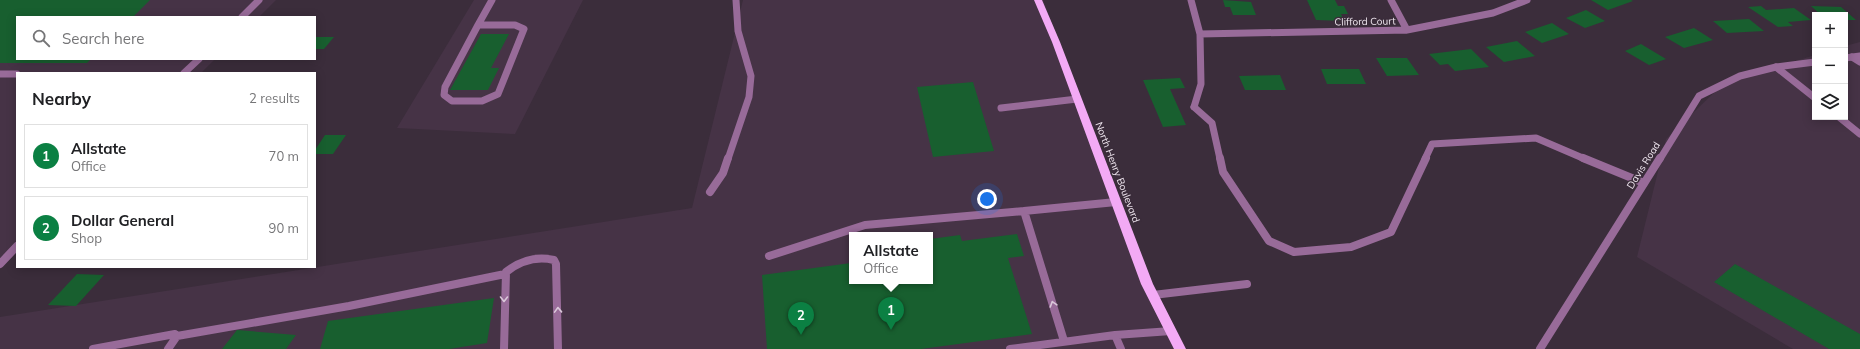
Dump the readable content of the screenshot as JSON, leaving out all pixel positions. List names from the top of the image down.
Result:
{
  "streets": {
    "main road": ["North Henry Boulevard"],
    "street": ["Clifford Court", "Davis Road"]
  },
  "page": {
    "map_buttons": ["+", "−"],
    "search": "Search here",
    "heading": ["Nearby", "2 results"],
    "list": [
      {
        "mark": "1",
        "name": "Allstate",
        "note": "Office",
        "value": "70 m"
      },
      {
        "mark": "2",
        "name": "Dollar General",
        "note": "Shop",
        "value": "90 m"
      }
    ],
    "popup": ["Allstate", "Office"],
    "pins": ["1", "2"]
  }
}
